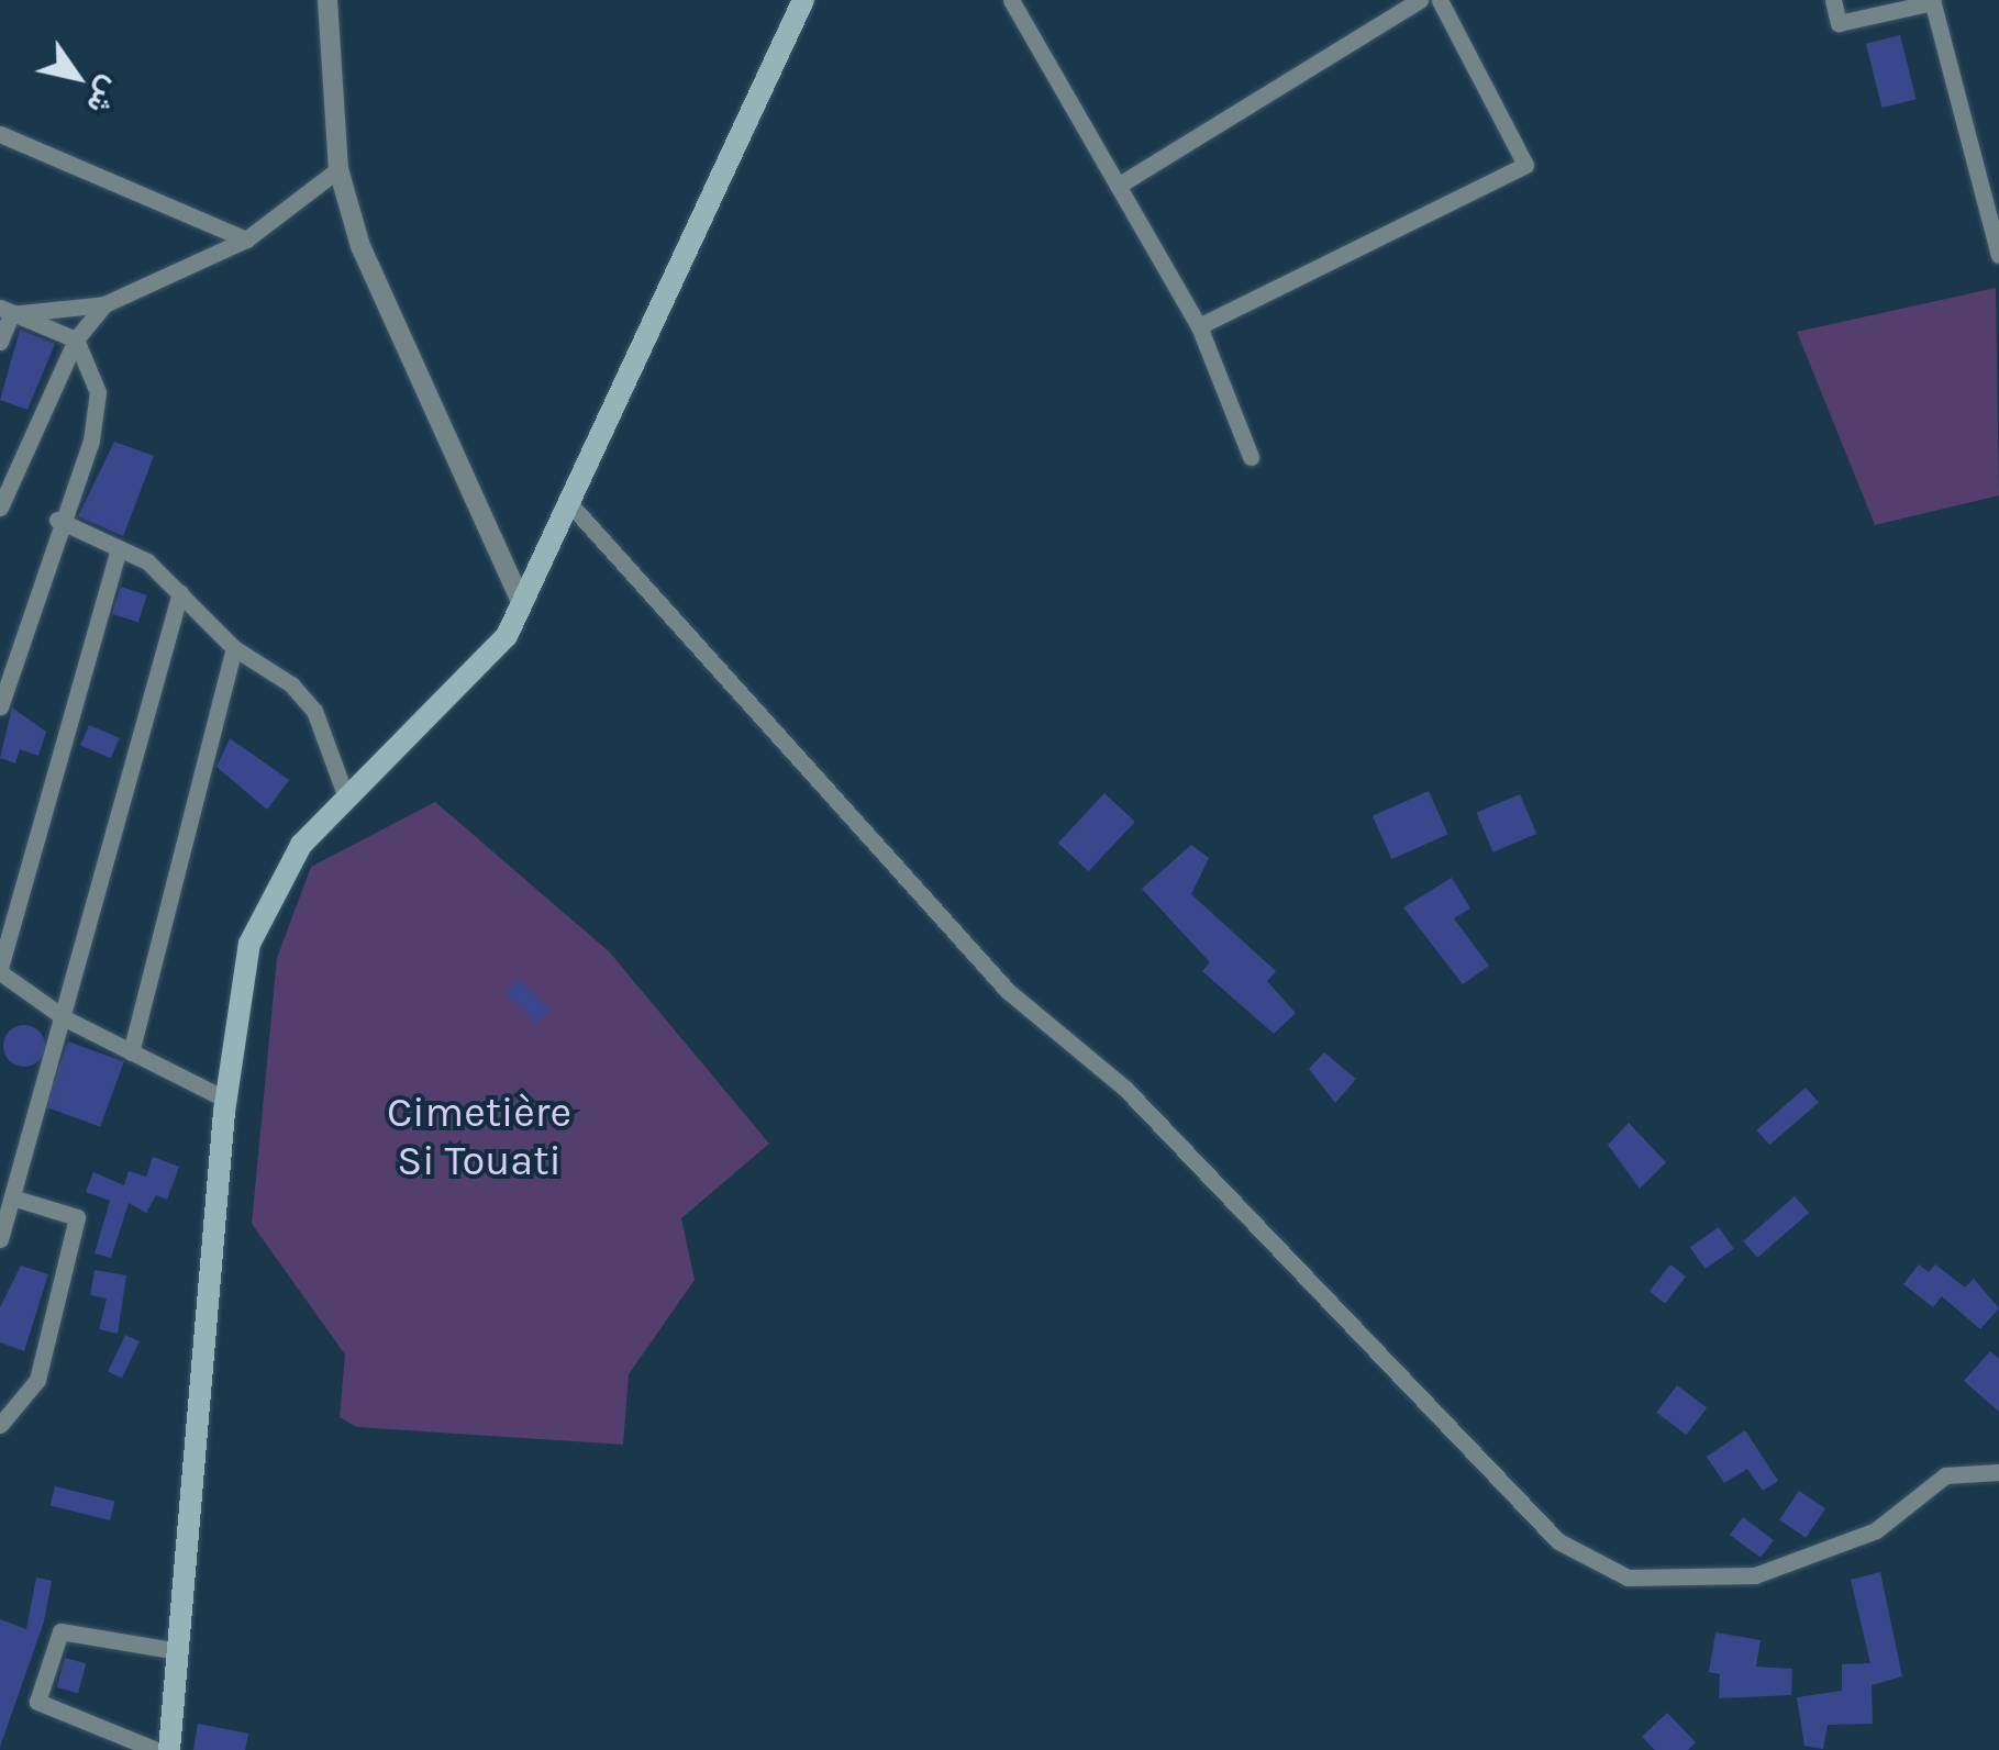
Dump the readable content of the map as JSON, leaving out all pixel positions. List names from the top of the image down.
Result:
{
  "parks": ["Cimetière Si Touati"],
  "north": "bottom right"
}
